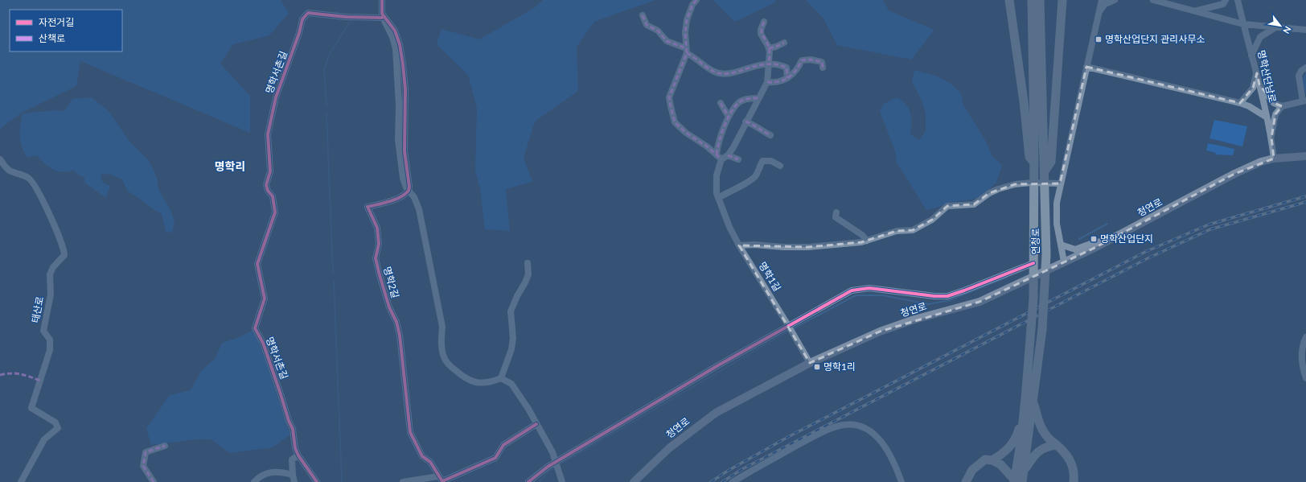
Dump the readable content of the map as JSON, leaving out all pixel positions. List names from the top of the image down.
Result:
{
  "streets": {
    "highway": ["연청로"],
    "main road": ["청연로"],
    "street": [
      "명학서촌길",
      "명학산단남로",
      "명학1길",
      "명학2길",
      "태산로"
    ]
  },
  "crossings": [
    ["명학산단남로", "청연로"],
    ["청연로", "명학1길"]
  ],
  "districts": ["명학리"],
  "places": {
    "transit": ["명학산업단지 관리사무소", "명학산업단지", "명학1리"]
  },
  "legend": ["자전거길", "산책로"],
  "north": "bottom right"
}
